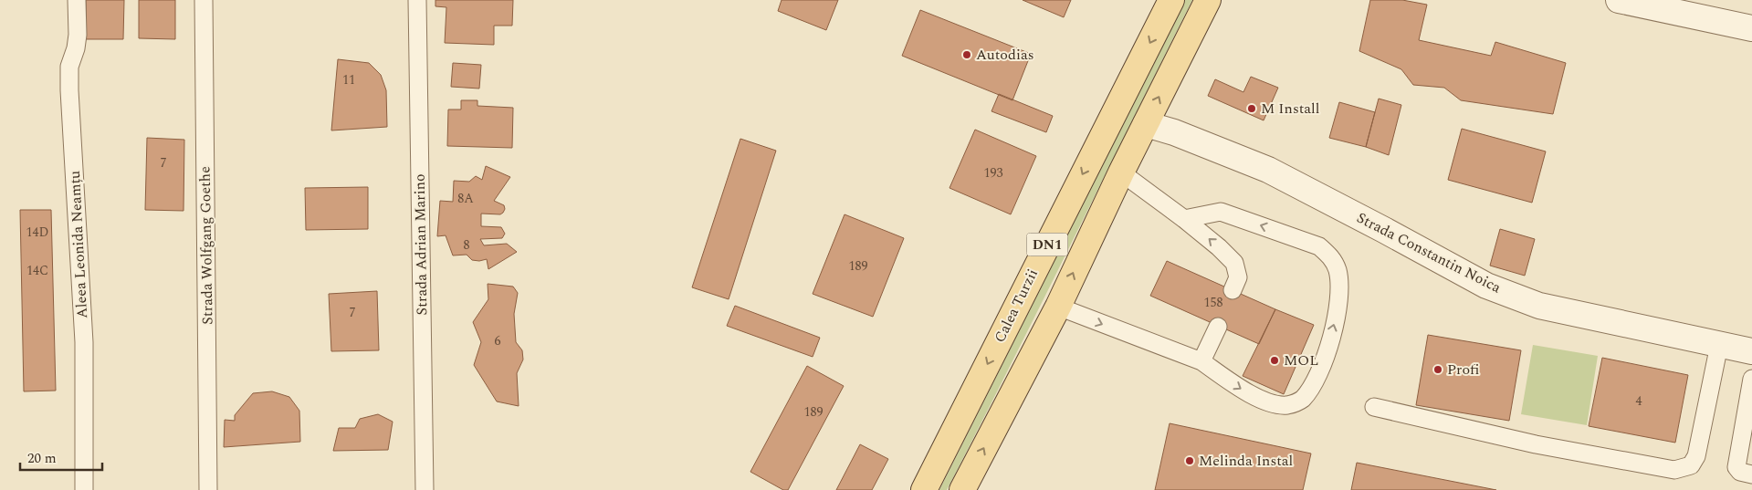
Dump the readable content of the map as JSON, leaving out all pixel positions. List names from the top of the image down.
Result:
{
  "streets": {
    "main road": ["DN1", "Calea Turzii"],
    "street": ["Strada Constantin Noica"],
    "lane": ["Aleea Leonida Neamțu", "Strada Adrian Marino", "Strada Wolfgang Goethe"]
  },
  "crossings": [
    ["DN1", "Strada Constantin Noica"]
  ],
  "places": [
    "Autodias",
    "M Install",
    "MOL",
    "Profi",
    "Melinda Instal"
  ],
  "house_numbers": [
    "11",
    "7",
    "193",
    "8A",
    "14D",
    "8",
    "189",
    "14C",
    "158",
    "7",
    "6",
    "4",
    "189"
  ],
  "scale_bar": "20 m"
}
